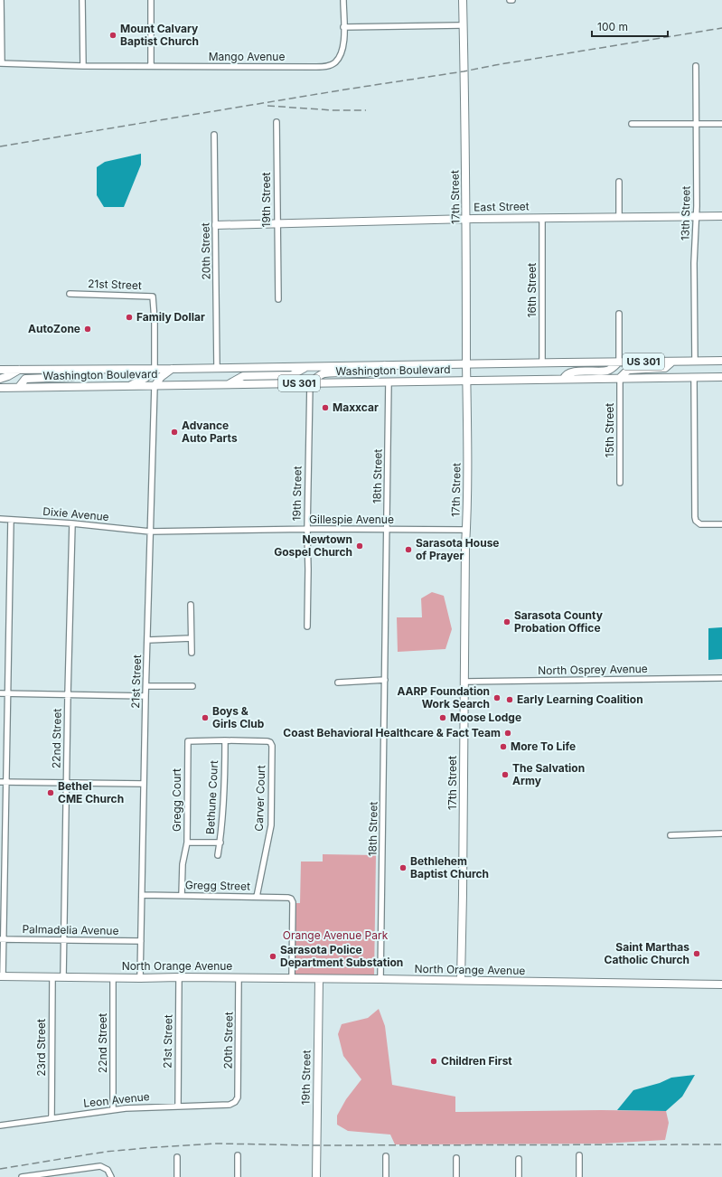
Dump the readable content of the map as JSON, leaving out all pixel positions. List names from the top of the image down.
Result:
{
  "streets": {
    "main road": [
      "17th Street",
      "19th Street",
      "East Street",
      "US 301",
      "Washington Boulevard",
      "North Orange Avenue"
    ],
    "street": [
      "Mango Avenue",
      "13th Street",
      "20th Street",
      "21st Street",
      "16th Street",
      "15th Street",
      "18th Street",
      "Dixie Avenue",
      "Gillespie Avenue",
      "North Osprey Avenue",
      "22nd Street",
      "Bethune Court",
      "Carver Court",
      "Gregg Court",
      "Gregg Street",
      "Palmadelia Avenue",
      "23rd Street",
      "Leon Avenue"
    ]
  },
  "crossings": [
    ["17th Street", "East Street"],
    ["17th Street", "Washington Boulevard"],
    ["17th Street", "Gillespie Avenue"],
    ["17th Street", "North Osprey Avenue"],
    ["17th Street", "North Orange Avenue"],
    ["19th Street", "East Street"],
    ["19th Street", "Washington Boulevard"],
    ["19th Street", "Gillespie Avenue"],
    ["19th Street", "North Orange Avenue"],
    ["East Street", "13th Street"],
    ["East Street", "20th Street"],
    ["East Street", "16th Street"],
    ["13th Street", "Washington Boulevard"],
    ["20th Street", "Washington Boulevard"],
    ["20th Street", "North Orange Avenue"],
    ["20th Street", "Leon Avenue"],
    ["21st Street", "Washington Boulevard"],
    ["21st Street", "Dixie Avenue"],
    ["21st Street", "Gillespie Avenue"],
    ["21st Street", "Gregg Street"],
    ["21st Street", "Palmadelia Avenue"],
    ["21st Street", "North Orange Avenue"],
    ["21st Street", "Leon Avenue"],
    ["16th Street", "Washington Boulevard"],
    ["Washington Boulevard", "15th Street"],
    ["Washington Boulevard", "18th Street"],
    ["18th Street", "Gillespie Avenue"],
    ["18th Street", "North Orange Avenue"],
    ["Dixie Avenue", "Gillespie Avenue"],
    ["Dixie Avenue", "22nd Street"],
    ["22nd Street", "Palmadelia Avenue"],
    ["22nd Street", "North Orange Avenue"],
    ["22nd Street", "Leon Avenue"],
    ["Bethune Court", "Carver Court"],
    ["Bethune Court", "Gregg Court"],
    ["Carver Court", "Gregg Court"],
    ["Carver Court", "Gregg Street"],
    ["Gregg Court", "Gregg Street"],
    ["Gregg Street", "North Orange Avenue"],
    ["North Orange Avenue", "23rd Street"],
    ["23rd Street", "Leon Avenue"]
  ],
  "parks": ["Orange Avenue Park"],
  "places": [
    "Mount Calvary Baptist Church",
    "Family Dollar",
    "AutoZone",
    "Maxxcar",
    "Advance Auto Parts",
    "Newtown Gospel Church",
    "Sarasota House of Prayer",
    "Sarasota County Probation Office",
    "AARP Foundation Work Search",
    "Early Learning Coalition",
    "Boys & Girls Club",
    "Moose Lodge",
    "Coast Behavioral Healthcare & Fact Team",
    "More To Life",
    "The Salvation Army",
    "Bethel CME Church",
    "Bethlehem Baptist Church",
    "Saint Marthas Catholic Church",
    "Sarasota Police Department Substation",
    "Children First"
  ],
  "scale_bar": "100 m"
}
